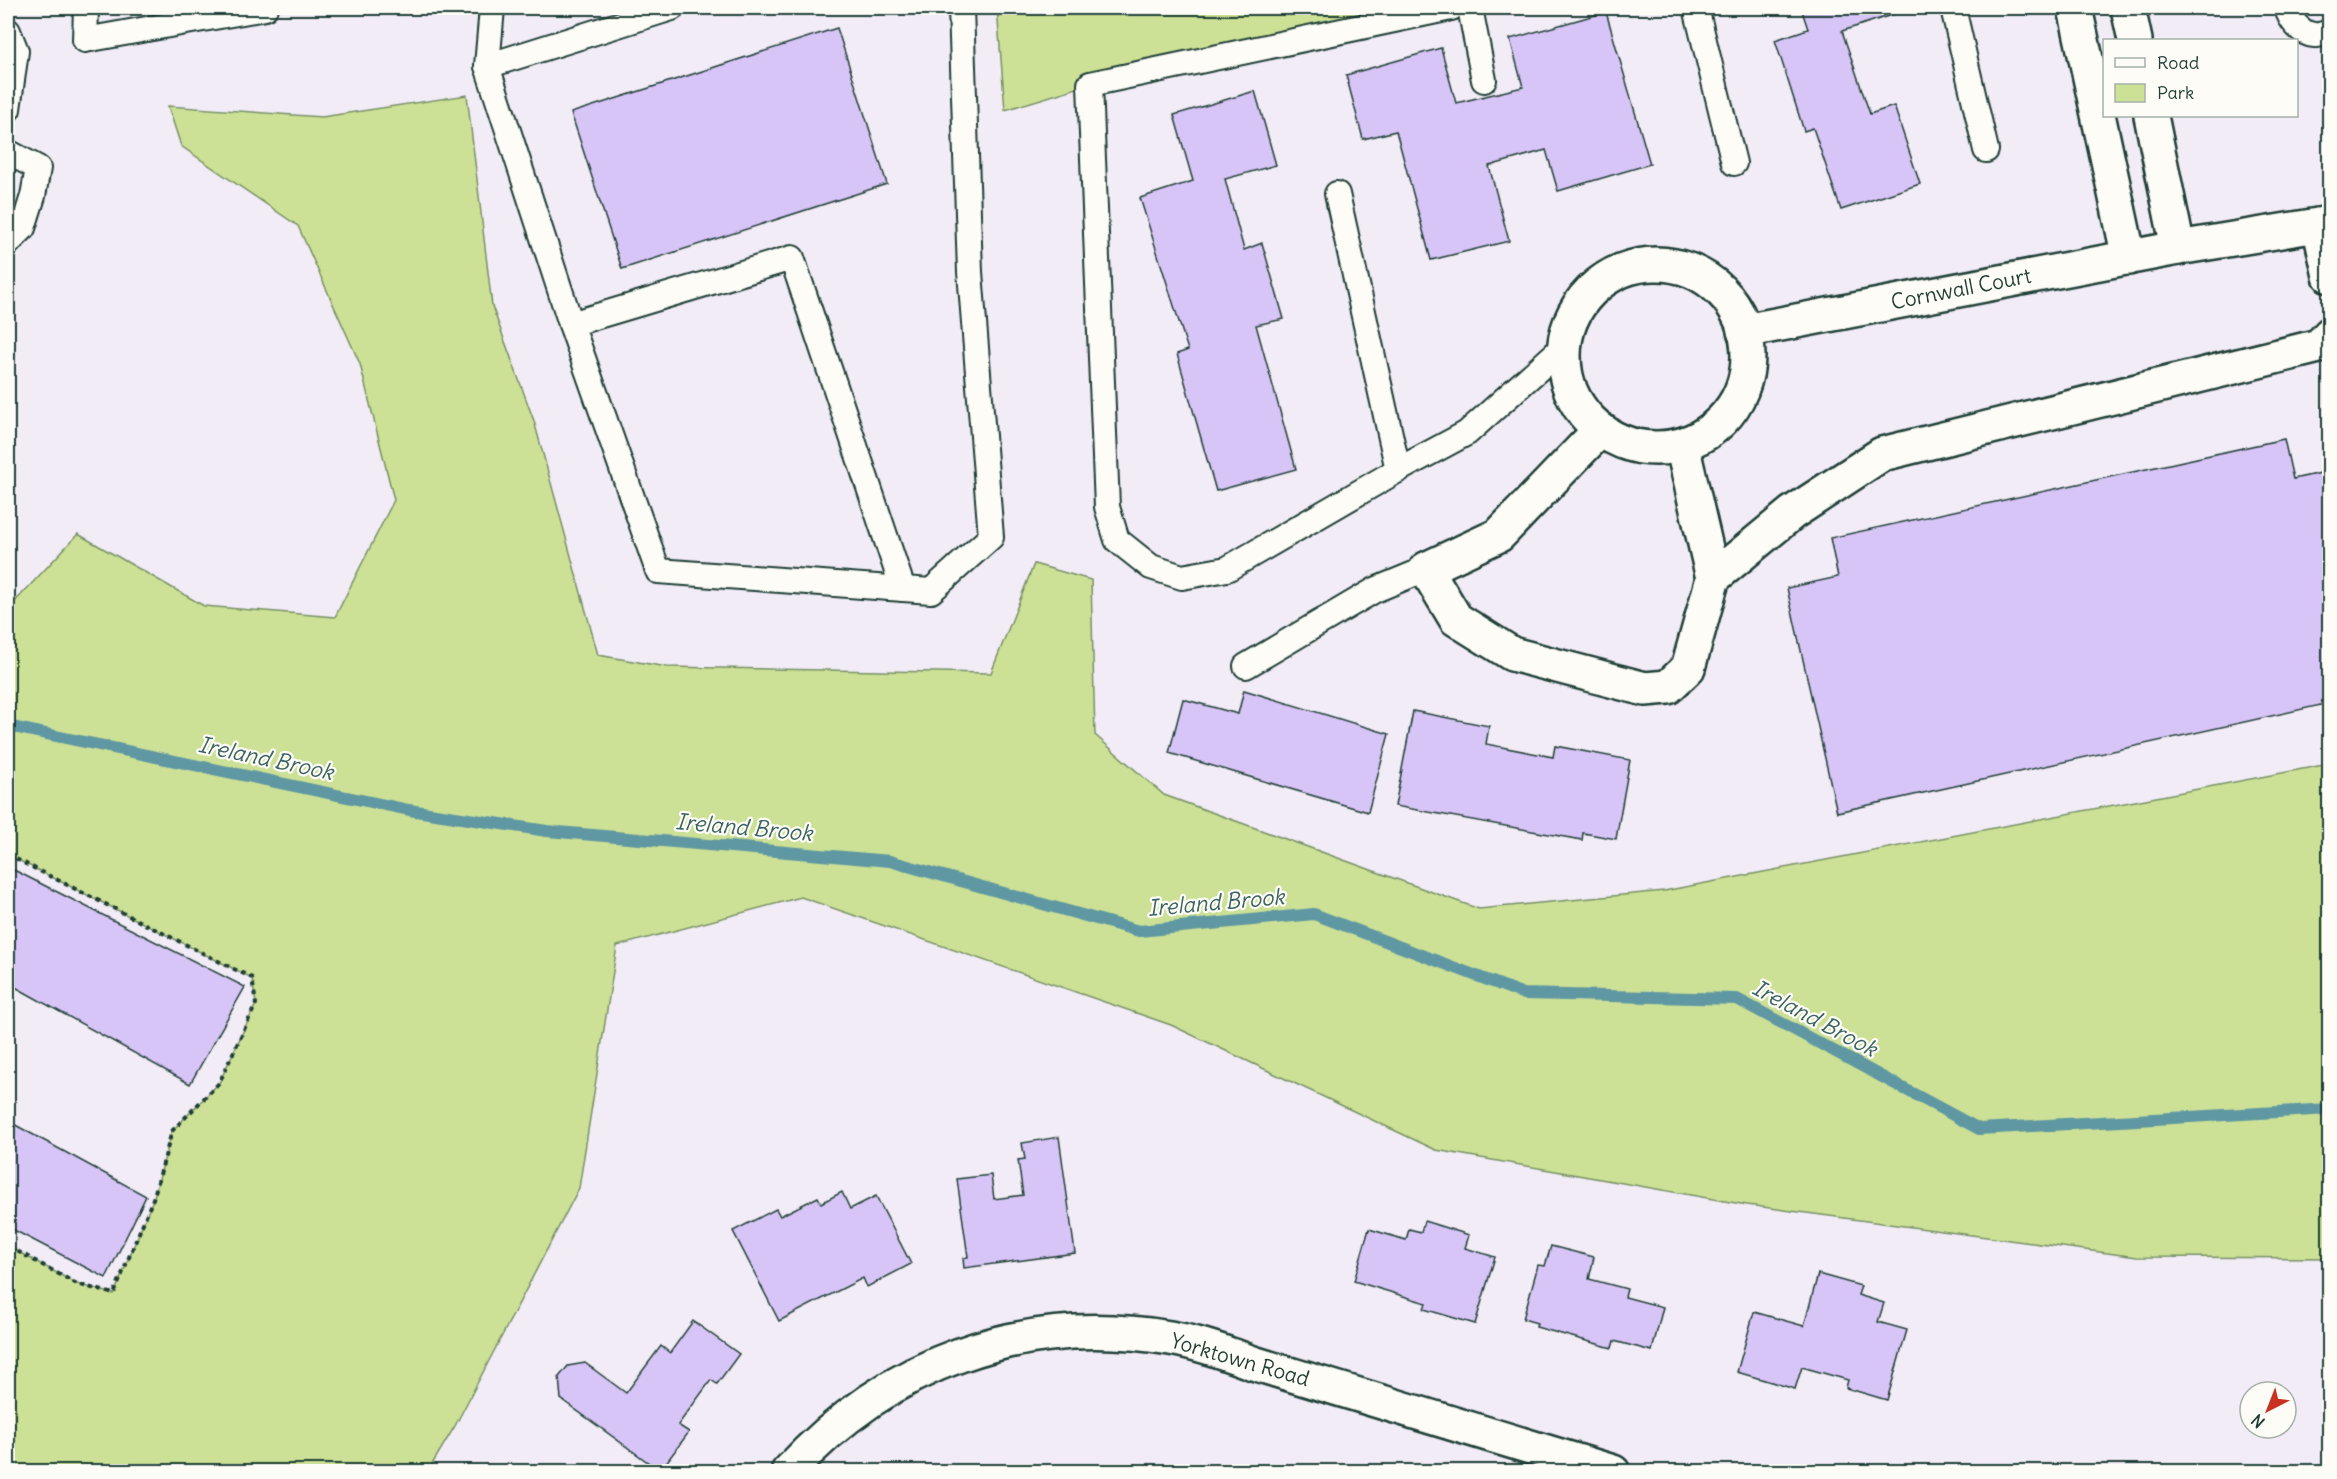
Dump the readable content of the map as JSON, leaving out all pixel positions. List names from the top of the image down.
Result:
{
  "streets": {
    "street": ["Cornwall Court", "Yorktown Road"]
  },
  "water": ["Ireland Brook"],
  "legend": ["Road", "Park"],
  "north": "bottom left"
}
